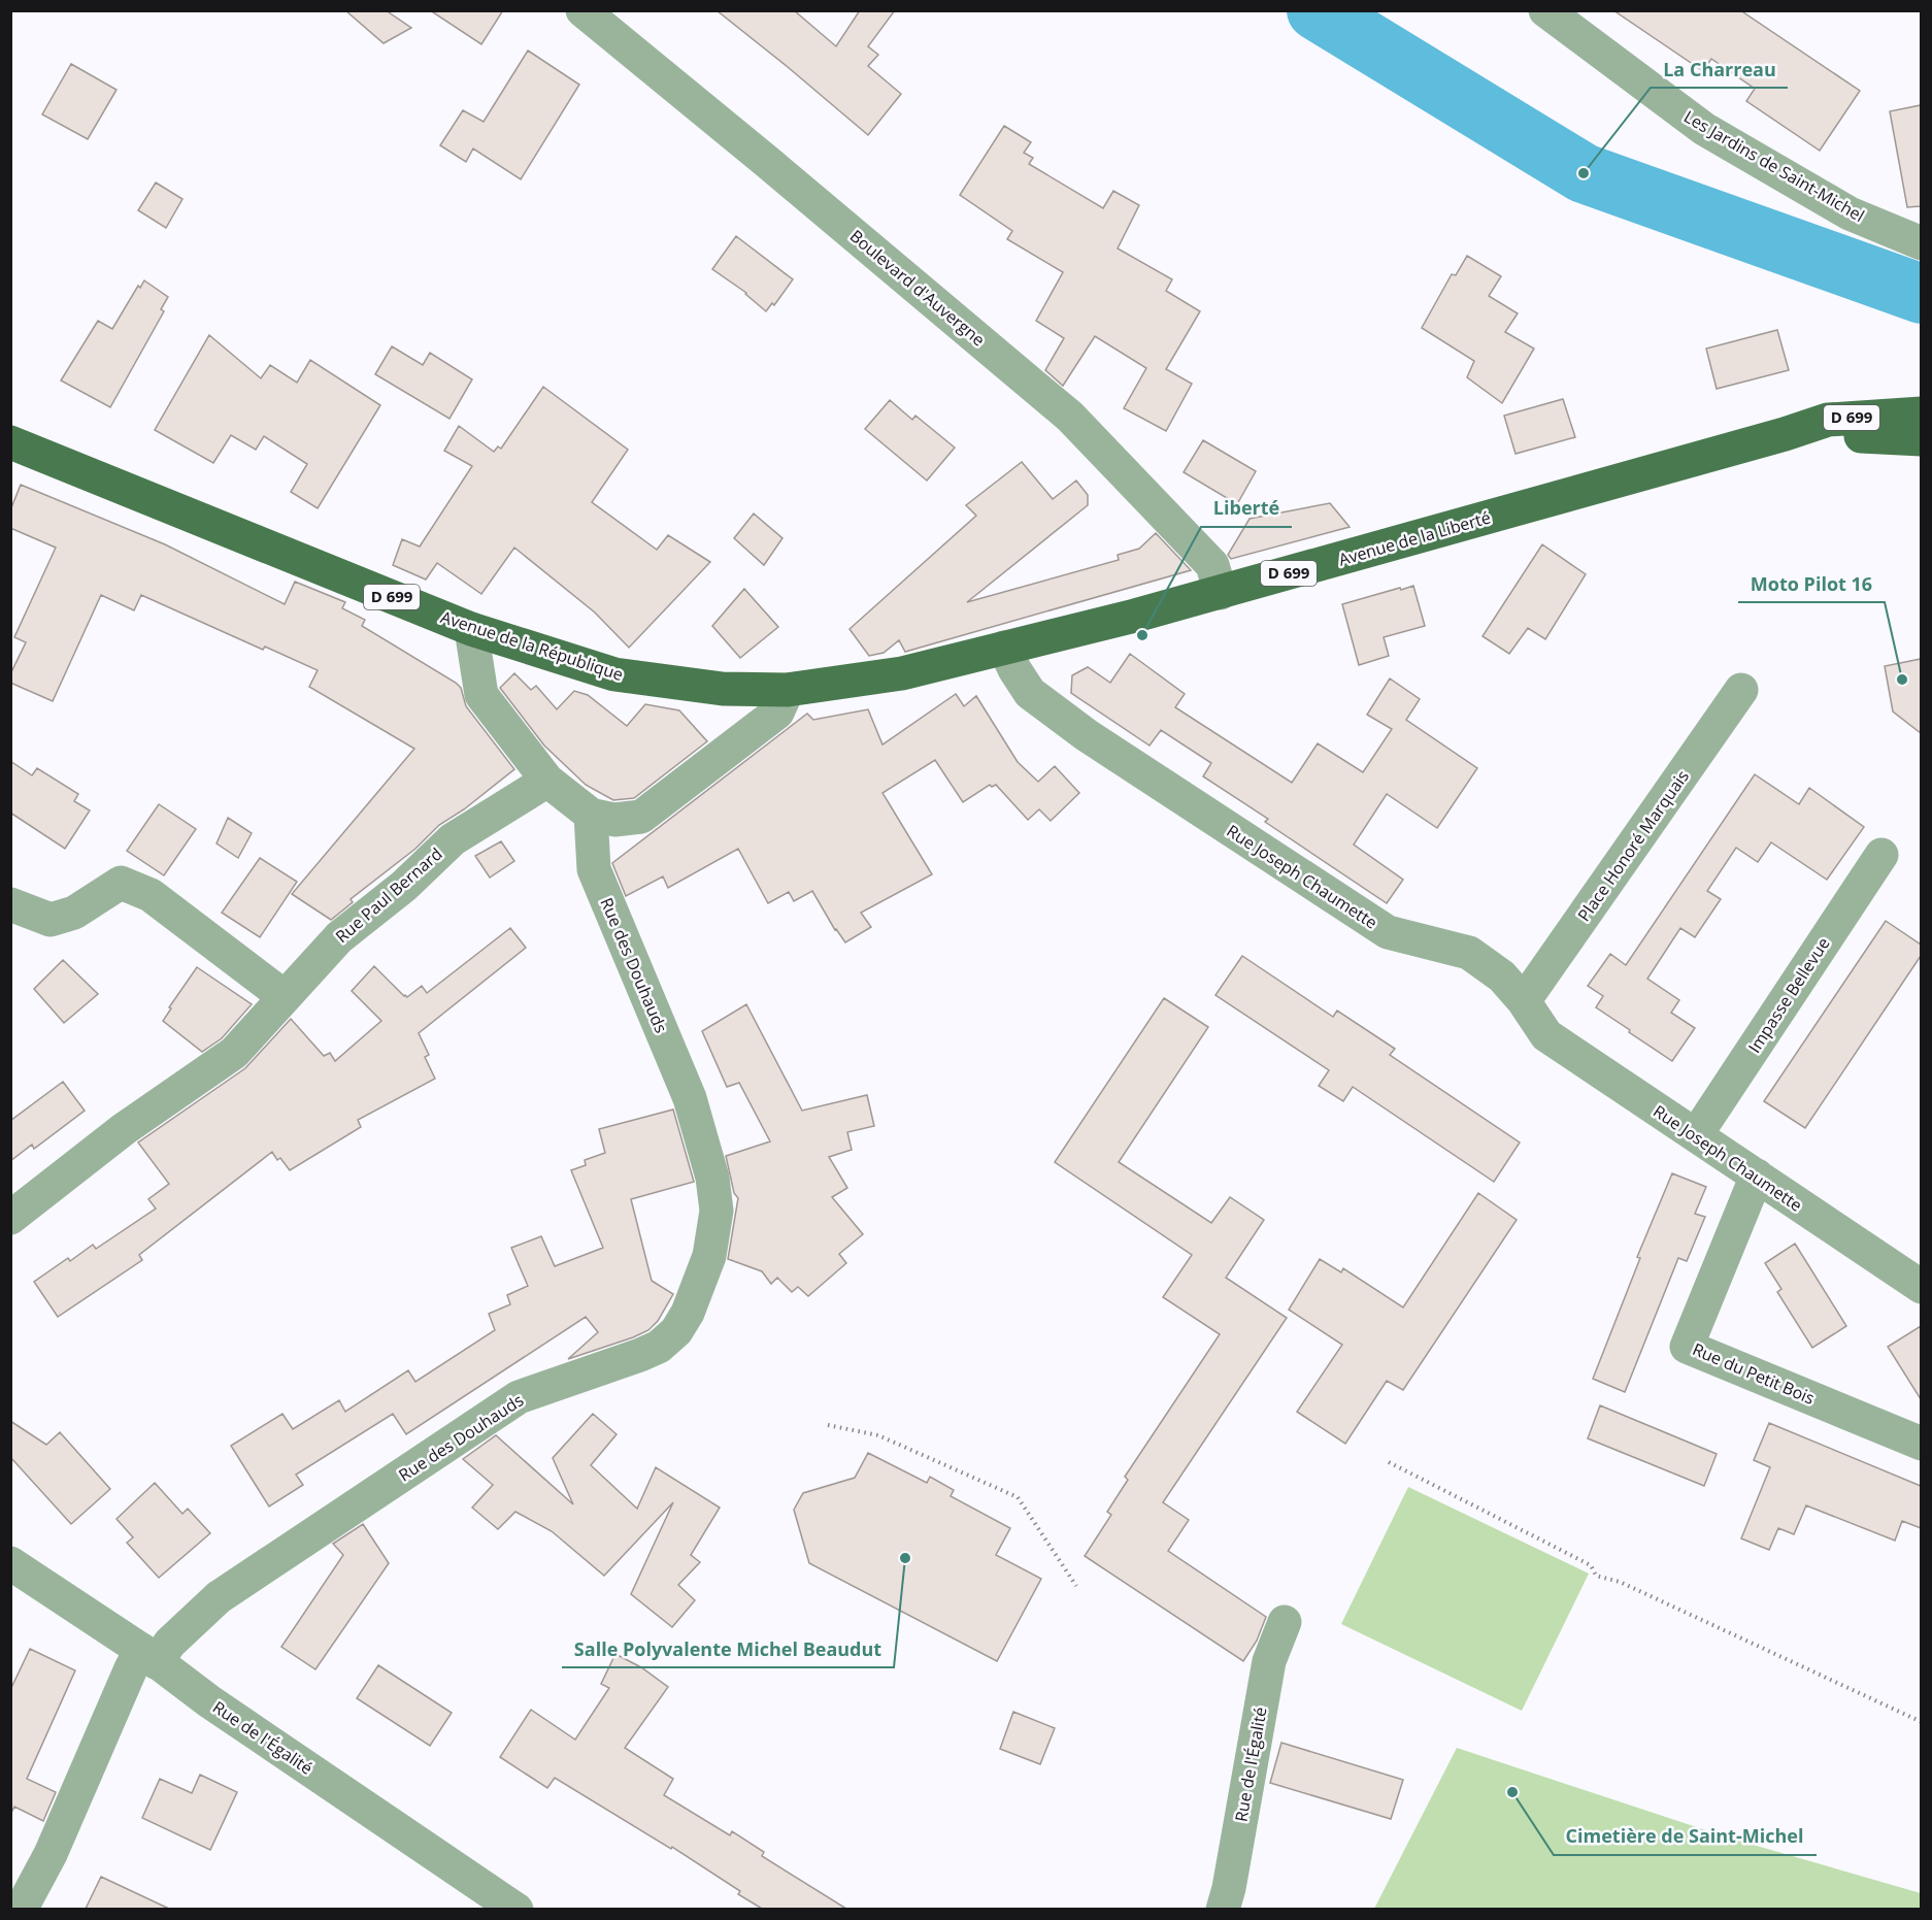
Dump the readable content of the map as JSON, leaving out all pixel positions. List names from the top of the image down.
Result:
{
  "streets": {
    "main road": ["D 699", "Avenue de la Liberté", "Avenue de la République"],
    "street": [
      "Les Jardins de Saint-Michel",
      "Boulevard d'Auvergne",
      "Place Honoré Marquais",
      "Rue Joseph Chaumette",
      "Rue Paul Bernard",
      "Rue des Douhauds",
      "Impasse Bellevue",
      "Rue du Petit Bois",
      "Rue de l'Égalité"
    ]
  },
  "crossings": [
    ["Boulevard d'Auvergne", "Avenue de la Liberté"],
    ["Avenue de la Liberté", "Avenue de la République"],
    ["Avenue de la Liberté", "Rue Joseph Chaumette"],
    ["Place Honoré Marquais", "Rue Joseph Chaumette"],
    ["Rue Joseph Chaumette", "Impasse Bellevue"],
    ["Rue Joseph Chaumette", "Rue du Petit Bois"],
    ["Rue des Douhauds", "Rue de l'Égalité"]
  ],
  "places": [
    "La Charreau",
    "Liberté",
    "Moto Pilot 16",
    "Salle Polyvalente Michel Beaudut",
    "Cimetière de Saint-Michel"
  ]
}
